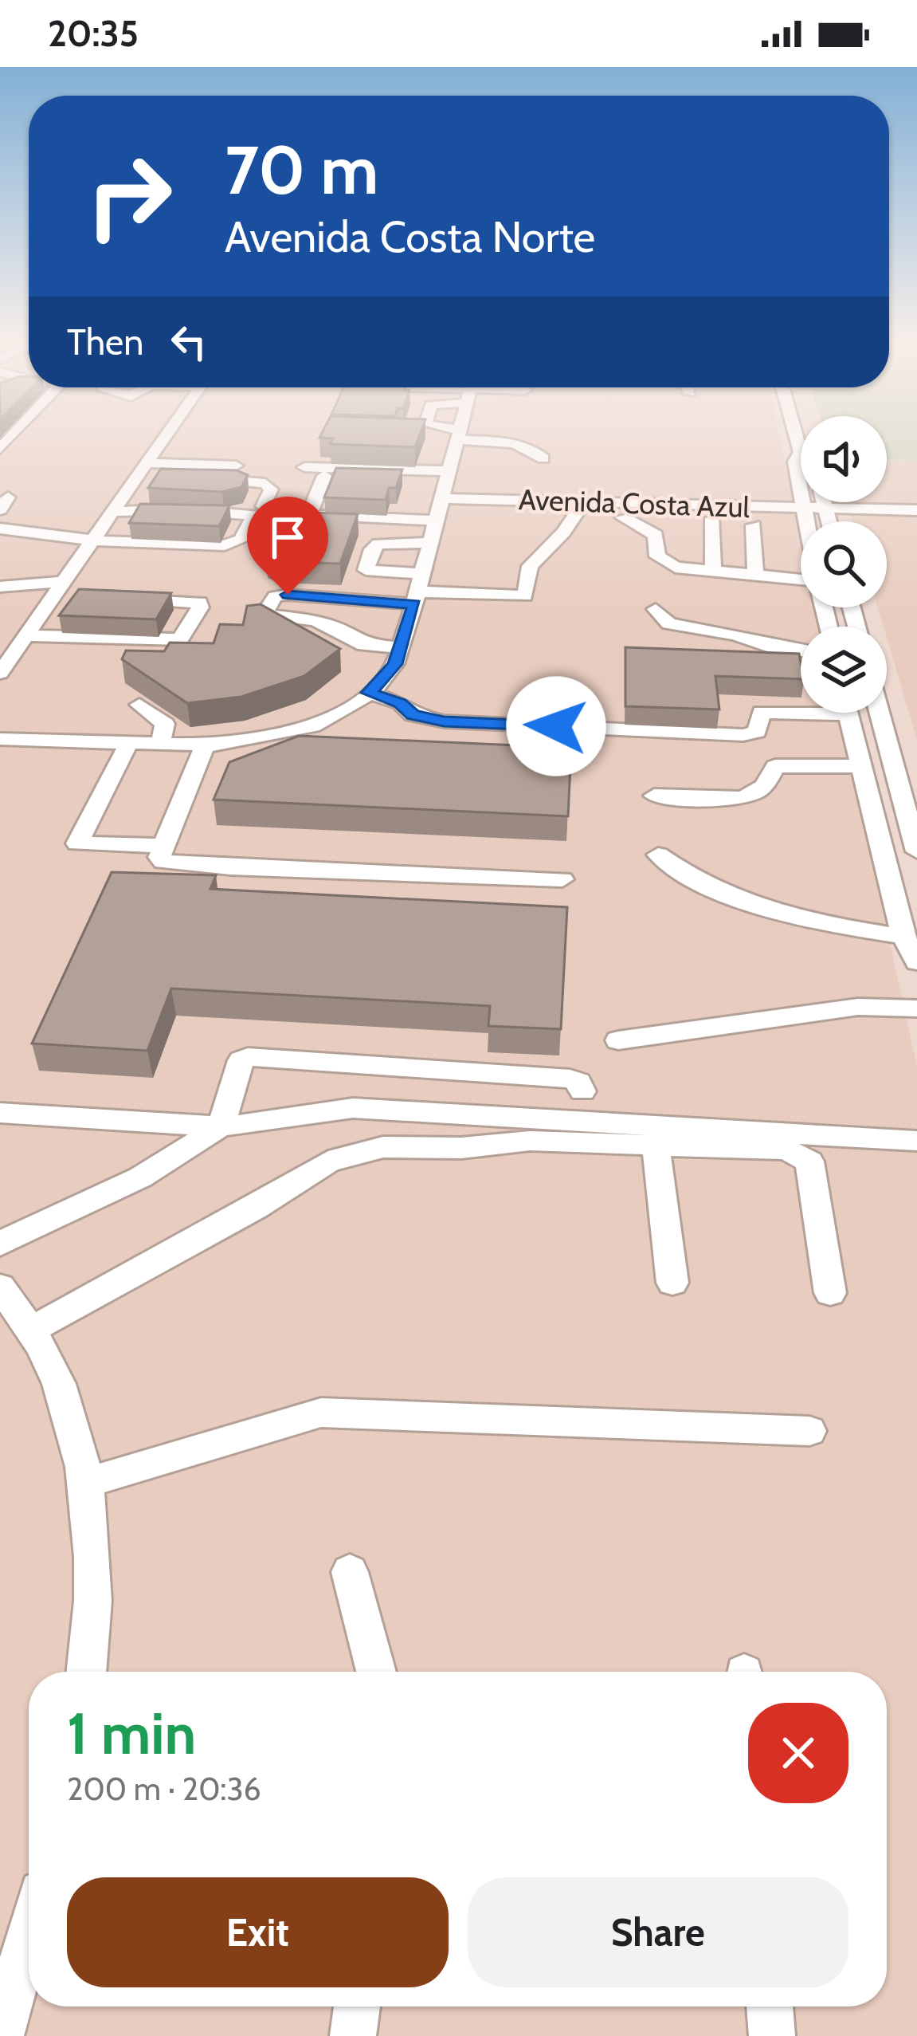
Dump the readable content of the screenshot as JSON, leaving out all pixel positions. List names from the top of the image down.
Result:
{
  "streets": {
    "street": ["Avenida Costa Azul"]
  },
  "page": {
    "status": "20:35",
    "turn": ["70 m", "Avenida Costa Norte"],
    "then": "Then",
    "heading": ["1 min", "200 m · 20:36"],
    "buttons": ["Exit", "Share"]
  }
}
